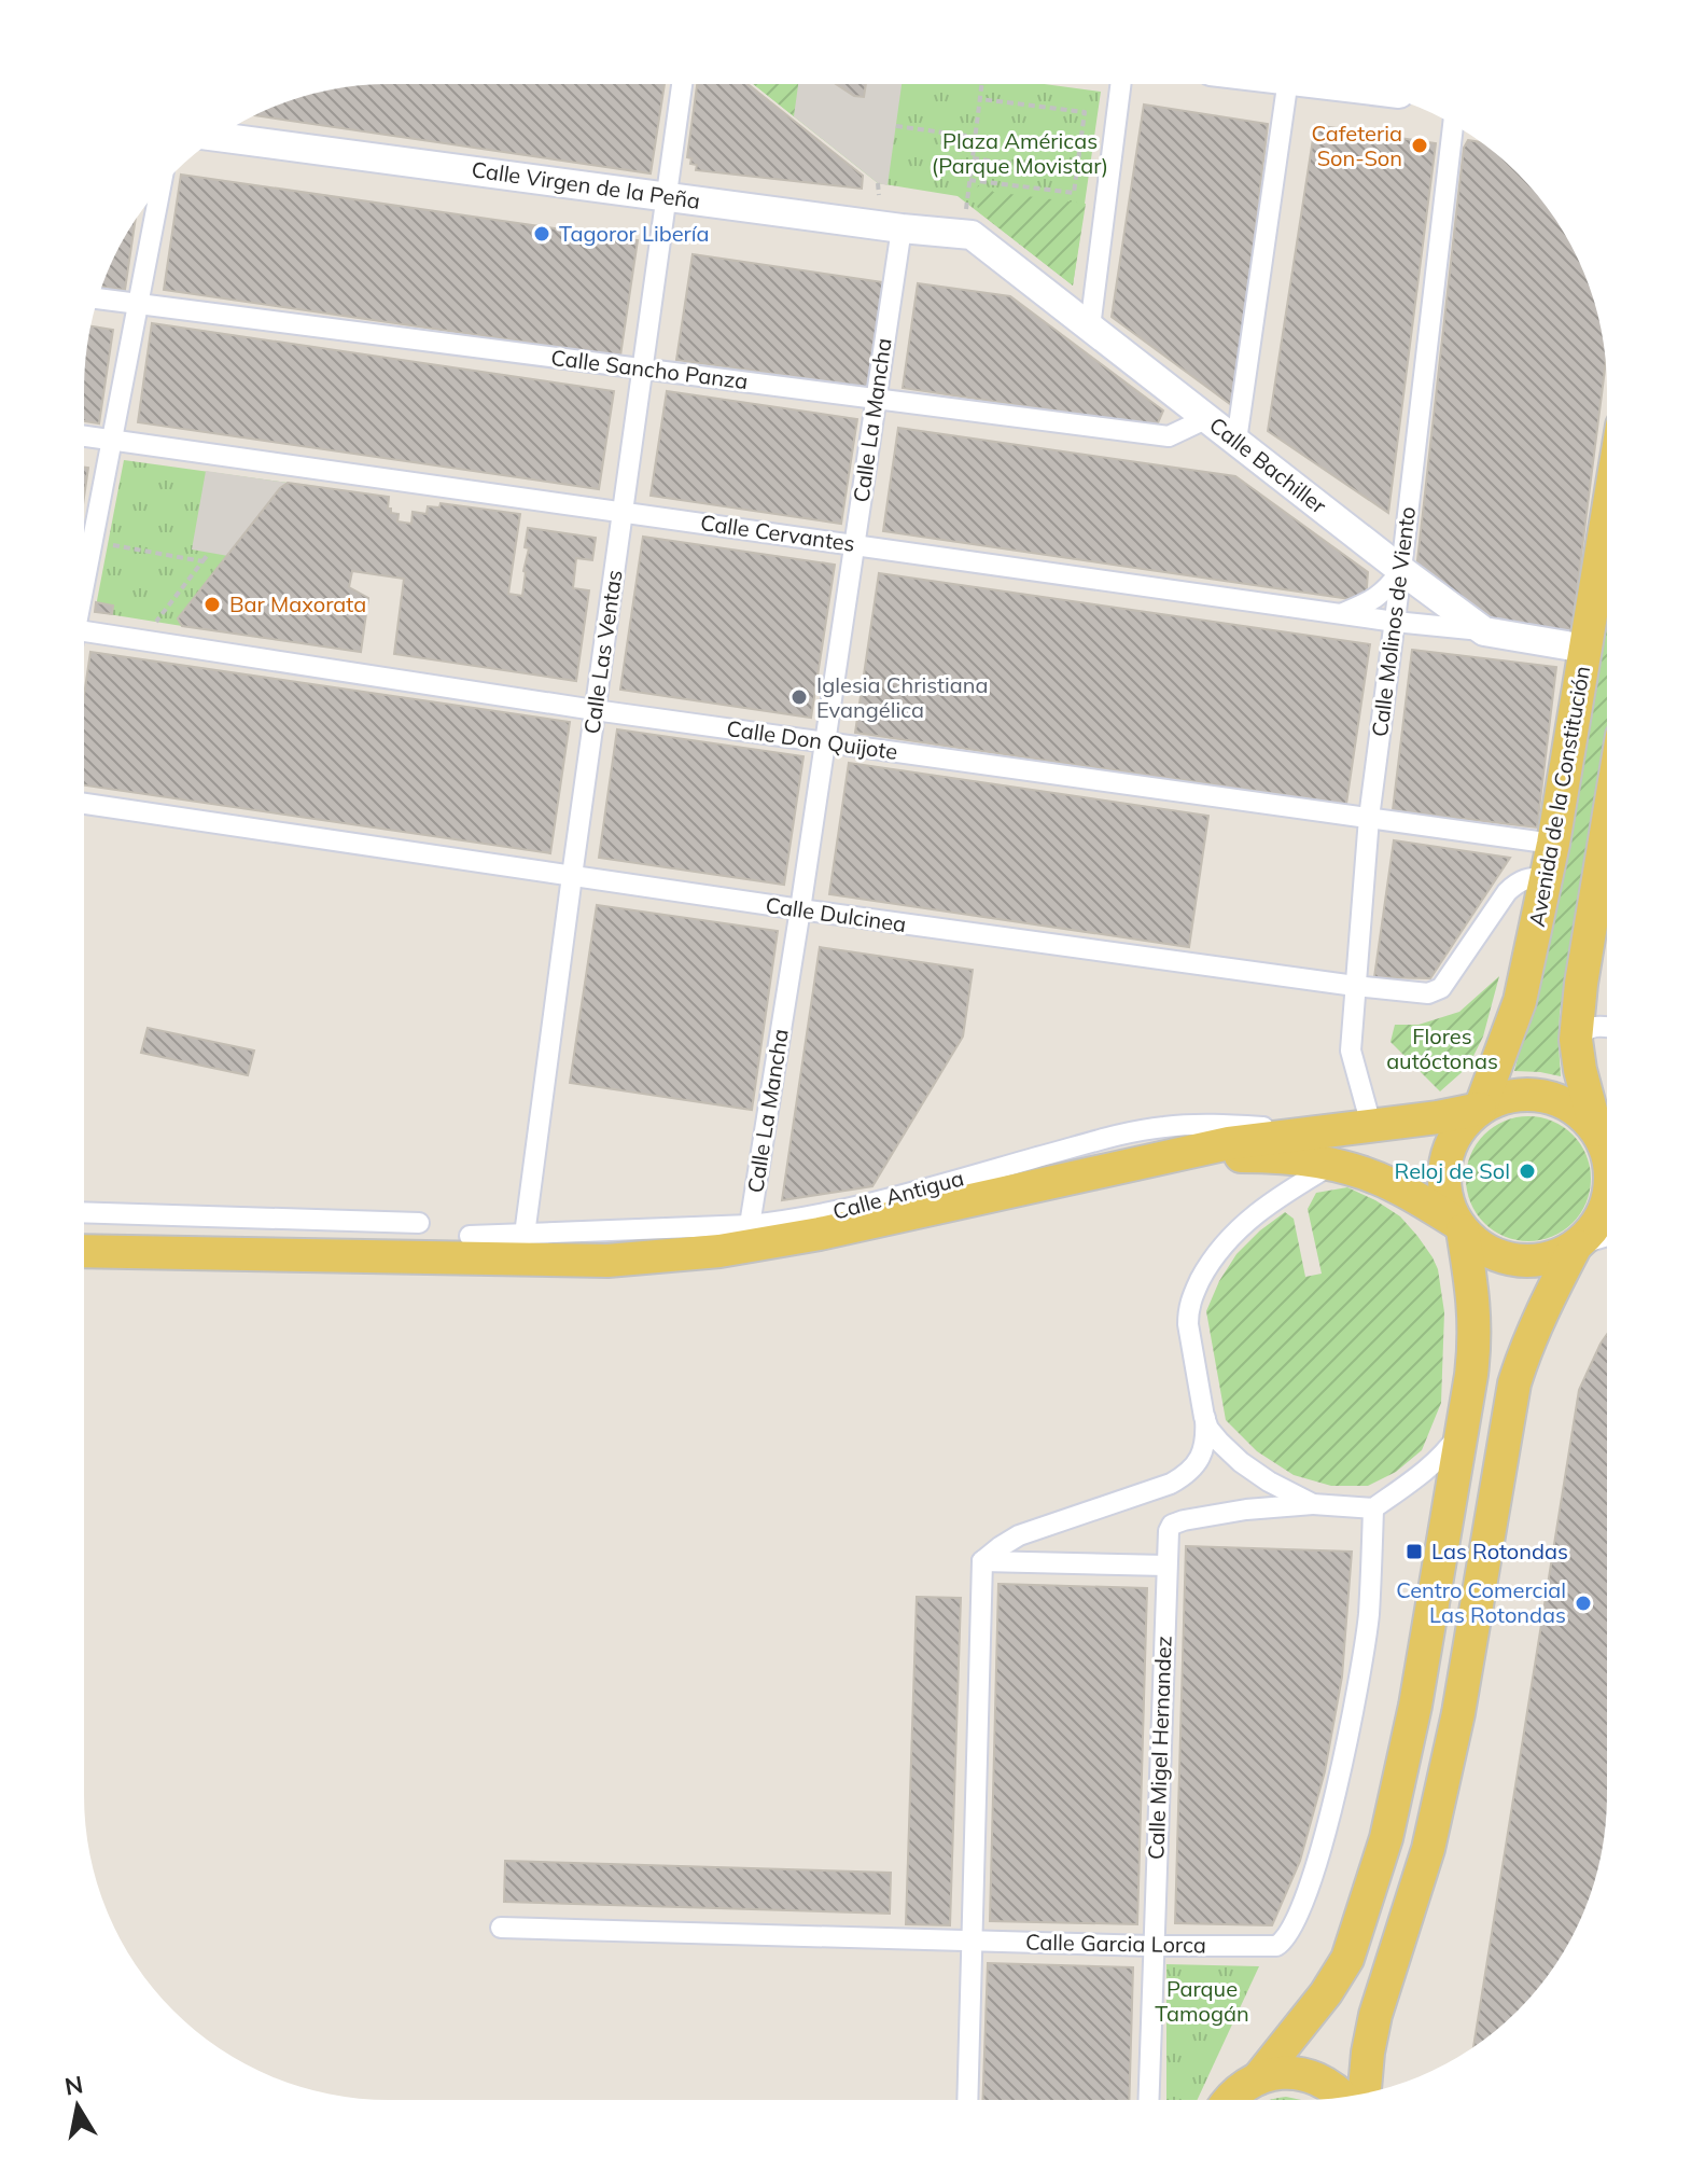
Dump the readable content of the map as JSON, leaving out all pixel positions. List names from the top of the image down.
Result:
{
  "streets": {
    "main road": ["Avenida de la Constitución"],
    "street": [
      "Calle Virgen de la Peña",
      "Calle Sancho Panza",
      "Calle La Mancha",
      "Calle Bachiller",
      "Calle Cervantes",
      "Calle Molinos de Viento",
      "Calle Las Ventas",
      "Calle Don Quijote",
      "Calle Dulcinea",
      "Calle Antigua",
      "Calle Migel Hernandez",
      "Calle Garcia Lorca"
    ]
  },
  "crossings": [
    ["Calle Virgen de la Peña", "Calle La Mancha"],
    ["Calle Virgen de la Peña", "Calle Bachiller"],
    ["Calle Virgen de la Peña", "Calle Las Ventas"],
    ["Calle Sancho Panza", "Calle La Mancha"],
    ["Calle Sancho Panza", "Calle Bachiller"],
    ["Calle Sancho Panza", "Calle Las Ventas"],
    ["Calle La Mancha", "Calle Cervantes"],
    ["Calle La Mancha", "Calle Don Quijote"],
    ["Calle La Mancha", "Calle Dulcinea"],
    ["Calle La Mancha", "Calle Antigua"],
    ["Calle Bachiller", "Calle Cervantes"],
    ["Calle Bachiller", "Calle Molinos de Viento"],
    ["Calle Bachiller", "Avenida de la Constitución"],
    ["Calle Cervantes", "Calle Molinos de Viento"],
    ["Calle Cervantes", "Calle Las Ventas"],
    ["Calle Molinos de Viento", "Calle Don Quijote"],
    ["Calle Molinos de Viento", "Calle Dulcinea"],
    ["Calle Las Ventas", "Calle Don Quijote"],
    ["Calle Las Ventas", "Calle Dulcinea"],
    ["Calle Las Ventas", "Calle Antigua"],
    ["Calle Don Quijote", "Avenida de la Constitución"],
    ["Avenida de la Constitución", "Calle Dulcinea"],
    ["Calle Migel Hernandez", "Calle Garcia Lorca"]
  ],
  "parks": ["Plaza Américas (Parque Movistar)", "Flores autóctonas", "Parque Tamogán"],
  "places": {
    "other": [
      "Cafeteria Son-Son",
      "Tagoror Libería",
      "Bar Maxorata",
      "Iglesia Christiana Evangélica",
      "Reloj de Sol",
      "Centro Comercial Las Rotondas"
    ],
    "transit": ["Las Rotondas"]
  },
  "north": "top"
}
